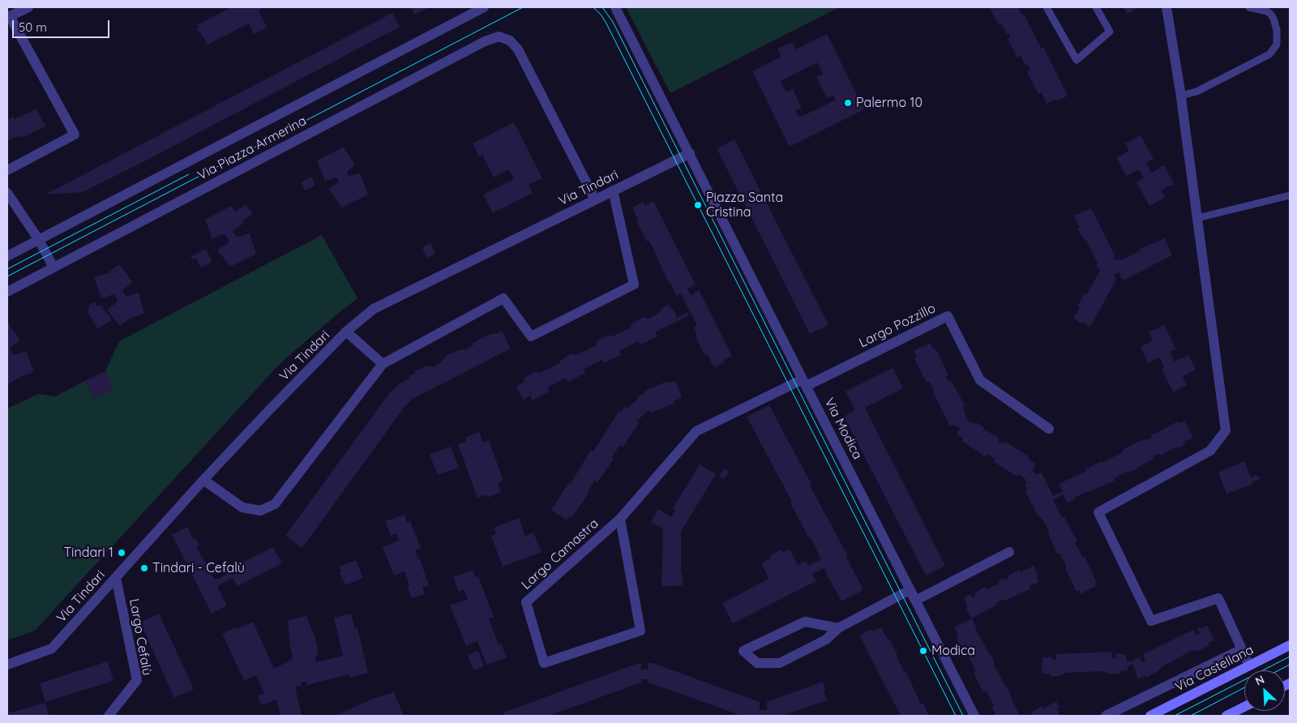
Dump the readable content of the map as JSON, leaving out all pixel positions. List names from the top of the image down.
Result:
{
  "streets": {
    "main road": ["Via Castellana"],
    "street": [
      "Via Piazza Armerina",
      "Via Tindari",
      "Largo Pozzillo",
      "Via Modica",
      "Largo Camastra",
      "Largo Cefalù"
    ]
  },
  "crossings": [
    ["Via Piazza Armerina", "Via Tindari"],
    ["Via Tindari", "Via Modica"],
    ["Via Tindari", "Largo Cefalù"],
    ["Largo Pozzillo", "Via Modica"],
    ["Largo Pozzillo", "Largo Camastra"],
    ["Via Modica", "Largo Camastra"]
  ],
  "places": [
    "Palermo 10",
    "Piazza Santa Cristina",
    "Tindari 1",
    "Tindari - Cefalù",
    "Modica"
  ],
  "scale_bar": "50 m",
  "north": "top left"
}
